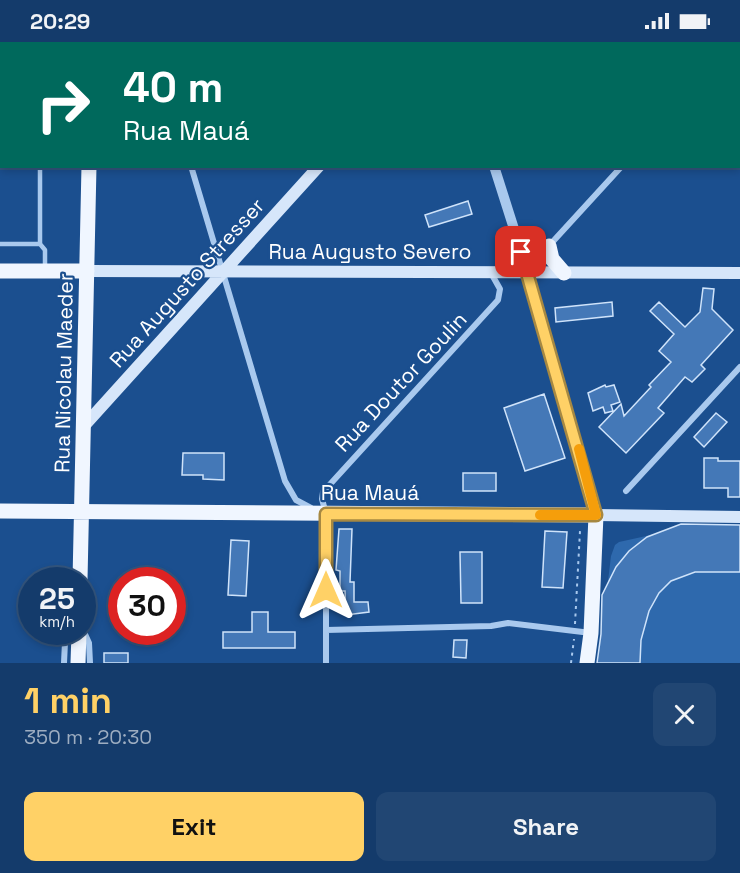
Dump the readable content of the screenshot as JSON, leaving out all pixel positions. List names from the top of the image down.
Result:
{
  "streets": {
    "main road": [
      "Rua Augusto Severo",
      "Rua Augusto Stresser",
      "Rua Nicolau Maeder",
      "Rua Mauá"
    ],
    "street": ["Rua Doutor Goulin"]
  },
  "crossings": [
    ["Rua Augusto Severo", "Rua Augusto Stresser"],
    ["Rua Augusto Severo", "Rua Nicolau Maeder"],
    ["Rua Augusto Severo", "Rua Doutor Goulin"],
    ["Rua Augusto Stresser", "Rua Nicolau Maeder"],
    ["Rua Nicolau Maeder", "Rua Mauá"],
    ["Rua Doutor Goulin", "Rua Mauá"]
  ],
  "page": {
    "status": "20:29",
    "turn": ["40 m", "Rua Mauá"],
    "speed": "25 km/h",
    "limit": "30",
    "heading": ["1 min", "350 m · 20:30"],
    "buttons": ["Exit", "Share"]
  }
}
